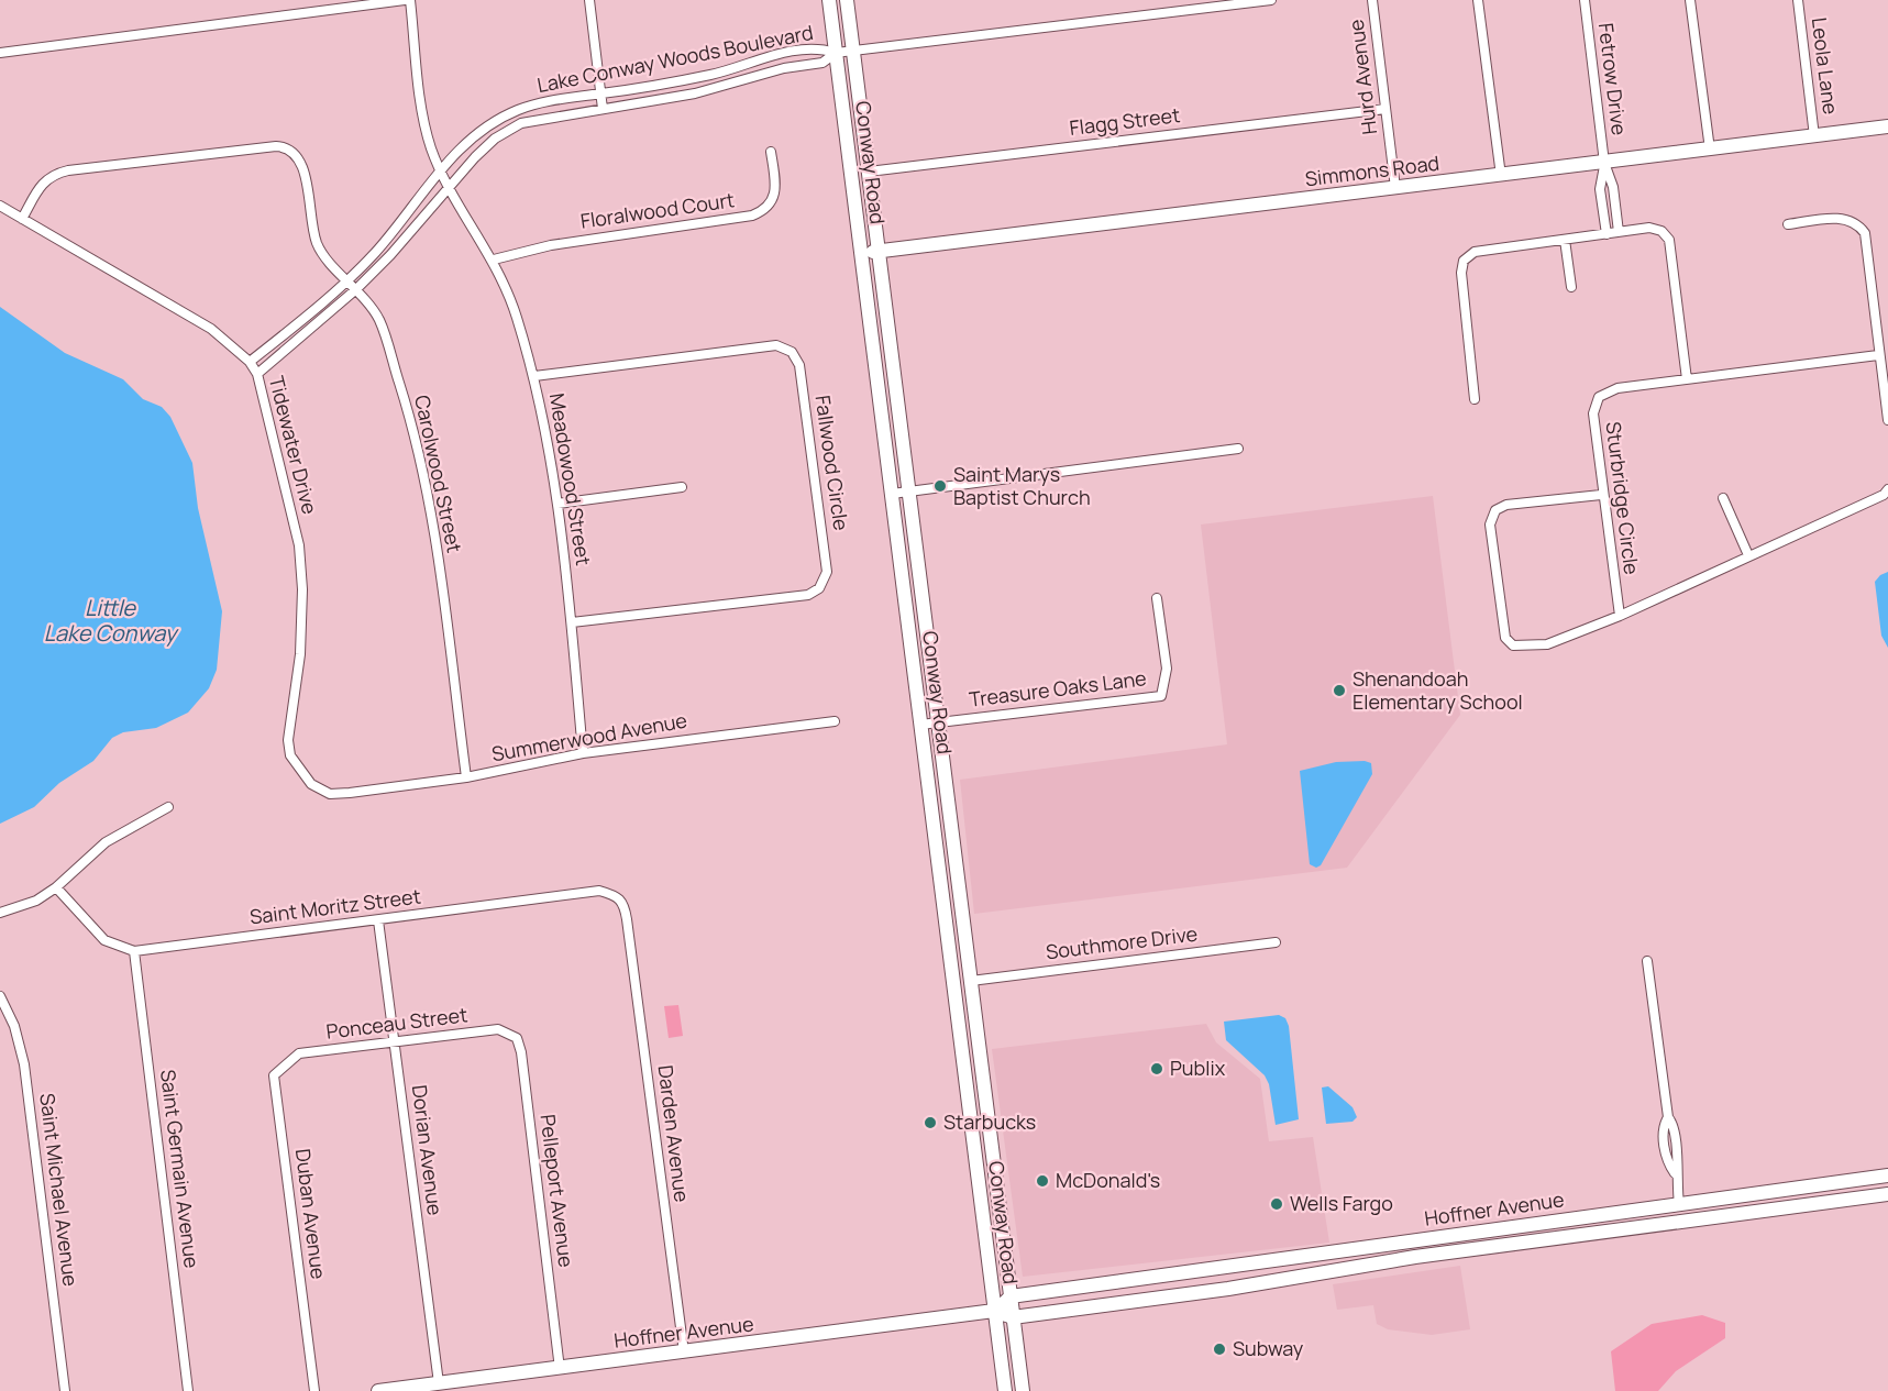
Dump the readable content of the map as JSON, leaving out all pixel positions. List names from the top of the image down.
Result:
{
  "streets": {
    "main road": ["Conway Road", "Simmons Road", "Hoffner Avenue"],
    "street": [
      "Lake Conway Woods Boulevard",
      "Leola Lane",
      "Hurd Avenue",
      "Fetrow Drive",
      "Flagg Street",
      "Floralwood Court",
      "Tidewater Drive",
      "Fallwood Circle",
      "Carolwood Street",
      "Meadowood Street",
      "Sturbridge Circle",
      "Treasure Oaks Lane",
      "Summerwood Avenue",
      "Saint Moritz Street",
      "Southmore Drive",
      "Ponceau Street",
      "Darden Avenue",
      "Dorian Avenue",
      "Saint Germain Avenue",
      "Saint Michael Avenue",
      "Pelleport Avenue",
      "Duban Avenue"
    ]
  },
  "crossings": [
    ["Lake Conway Woods Boulevard", "Conway Road"],
    ["Lake Conway Woods Boulevard", "Tidewater Drive"],
    ["Lake Conway Woods Boulevard", "Carolwood Street"],
    ["Lake Conway Woods Boulevard", "Meadowood Street"],
    ["Leola Lane", "Simmons Road"],
    ["Hurd Avenue", "Flagg Street"],
    ["Hurd Avenue", "Simmons Road"],
    ["Fetrow Drive", "Simmons Road"],
    ["Flagg Street", "Conway Road"],
    ["Conway Road", "Simmons Road"],
    ["Conway Road", "Treasure Oaks Lane"],
    ["Conway Road", "Southmore Drive"],
    ["Conway Road", "Hoffner Avenue"],
    ["Floralwood Court", "Meadowood Street"],
    ["Tidewater Drive", "Carolwood Street"],
    ["Tidewater Drive", "Summerwood Avenue"],
    ["Fallwood Circle", "Meadowood Street"],
    ["Carolwood Street", "Summerwood Avenue"],
    ["Meadowood Street", "Summerwood Avenue"],
    ["Saint Moritz Street", "Darden Avenue"],
    ["Saint Moritz Street", "Dorian Avenue"],
    ["Saint Moritz Street", "Saint Germain Avenue"],
    ["Ponceau Street", "Dorian Avenue"],
    ["Ponceau Street", "Pelleport Avenue"],
    ["Ponceau Street", "Duban Avenue"],
    ["Darden Avenue", "Hoffner Avenue"],
    ["Dorian Avenue", "Hoffner Avenue"],
    ["Pelleport Avenue", "Hoffner Avenue"]
  ],
  "water": ["Little Lake Conway"],
  "places": [
    "Saint Marys Baptist Church",
    "Shenandoah Elementary School",
    "Publix",
    "Starbucks",
    "McDonald's",
    "Wells Fargo",
    "Subway"
  ]
}
